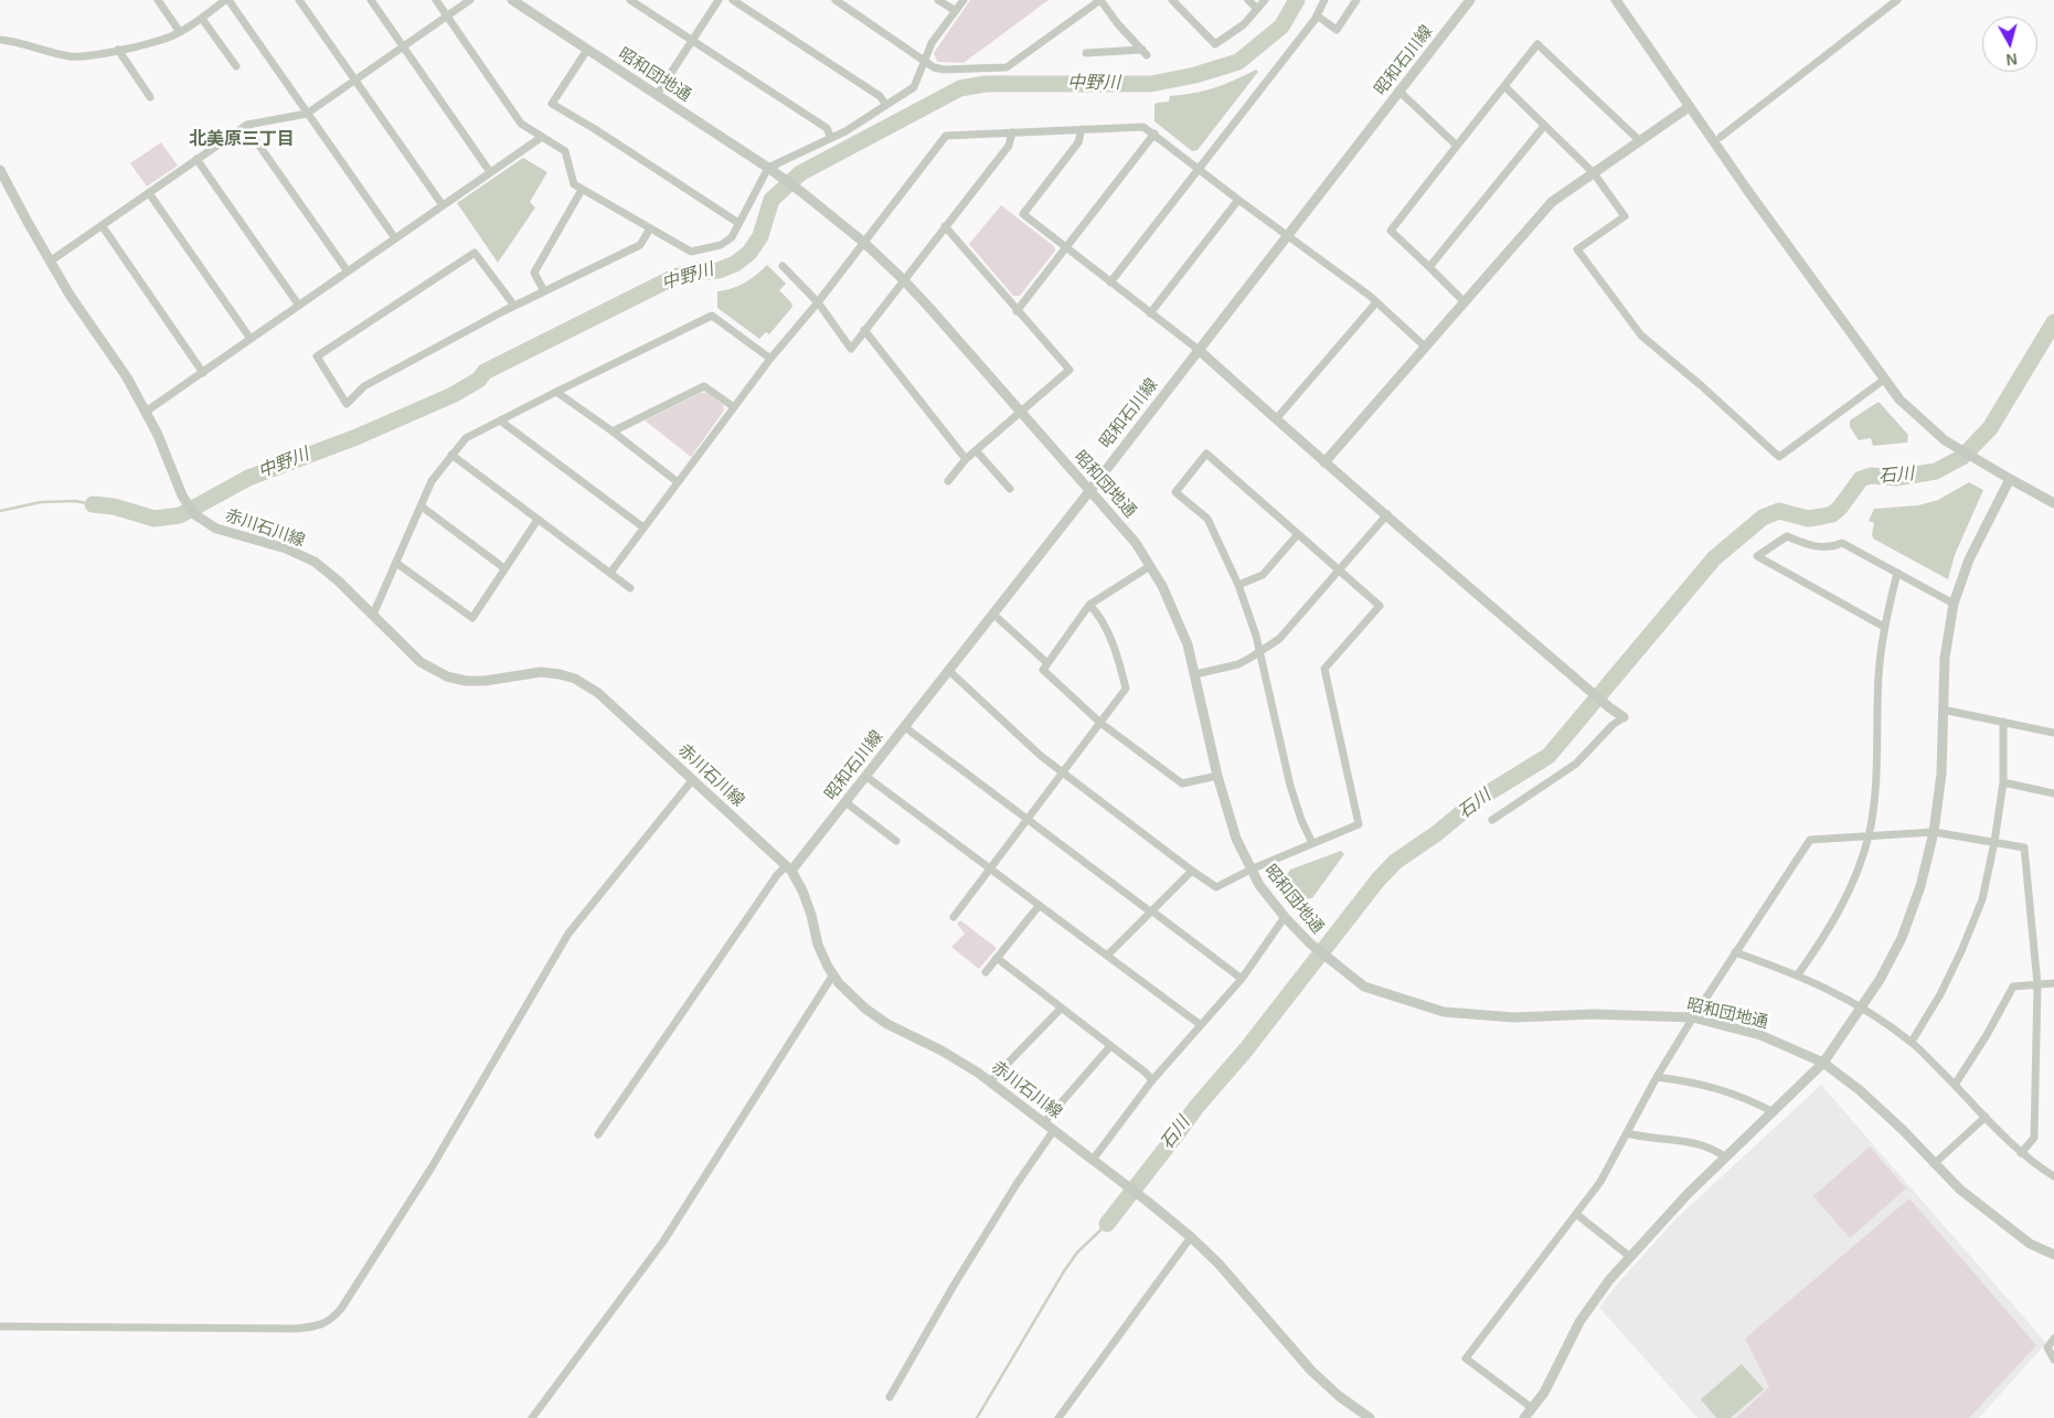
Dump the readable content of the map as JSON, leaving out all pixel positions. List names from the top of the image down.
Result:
{
  "streets": {
    "street": ["昭和石川線", "昭和団地通", "赤川石川線"]
  },
  "crossings": [
    ["昭和石川線", "昭和団地通"],
    ["昭和石川線", "赤川石川線"]
  ],
  "districts": ["北美原三丁目"],
  "water": ["中野川", "石川"],
  "north": "bottom"
}
